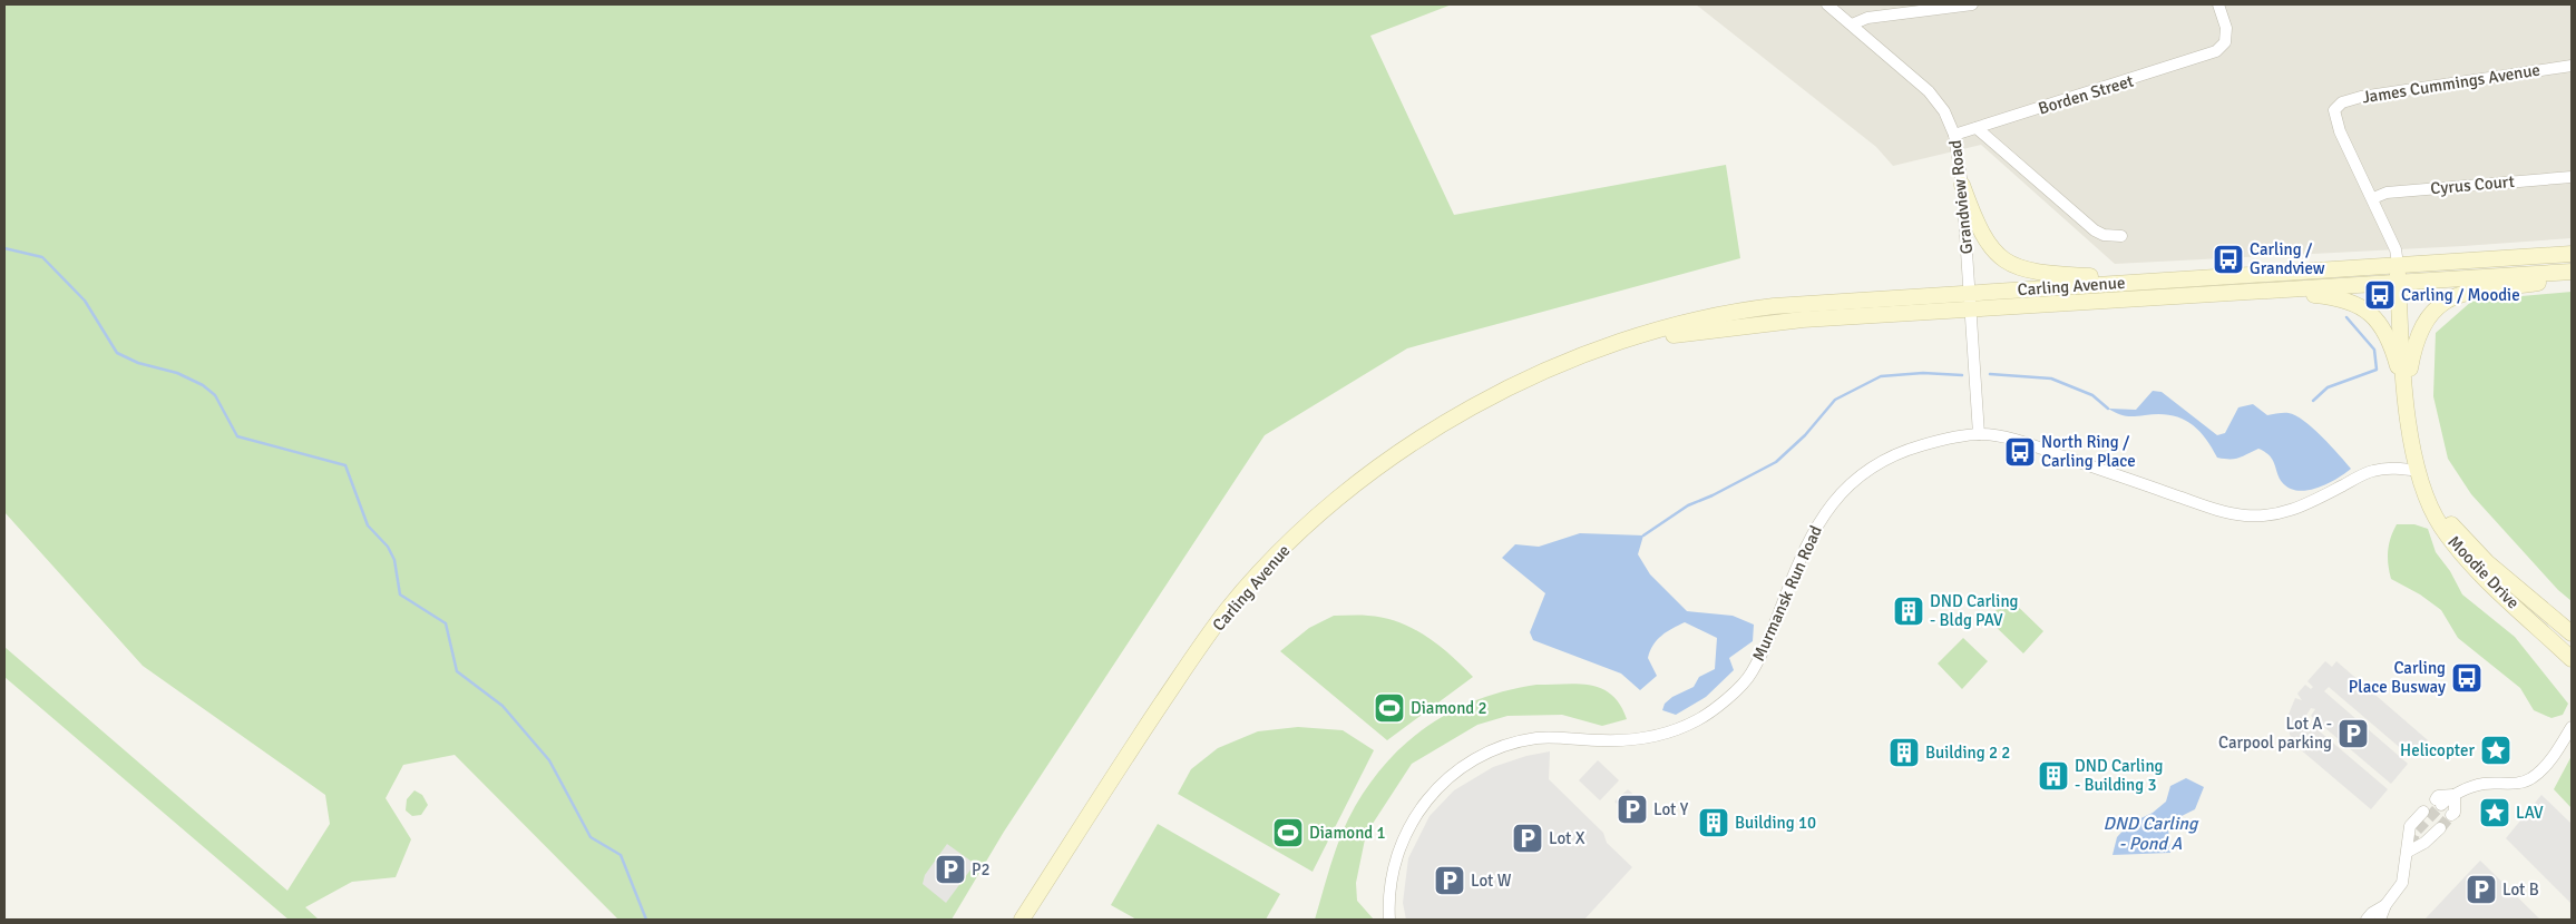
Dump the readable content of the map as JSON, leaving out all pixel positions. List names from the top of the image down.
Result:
{
  "streets": {
    "main road": ["Carling Avenue", "Moodie Drive"],
    "street": [
      "James Cummings Avenue",
      "Borden Street",
      "Cyrus Court",
      "Grandview Road",
      "Murmansk Run Road"
    ]
  },
  "crossings": [
    ["James Cummings Avenue", "Cyrus Court"],
    ["James Cummings Avenue", "Carling Avenue"],
    ["James Cummings Avenue", "Moodie Drive"],
    ["Borden Street", "Grandview Road"],
    ["Grandview Road", "Carling Avenue"],
    ["Grandview Road", "Murmansk Run Road"],
    ["Carling Avenue", "Moodie Drive"],
    ["Moodie Drive", "Murmansk Run Road"]
  ],
  "water": ["DND Carling - Pond A"],
  "places": {
    "bus stop": [
      "Carling / Grandview",
      "Carling / Moodie",
      "North Ring / Carling Place",
      "Carling Place Busway"
    ],
    "building": [
      "DND Carling - Bldg PAV",
      "Building 2 2",
      "DND Carling - Building 3",
      "Building 10"
    ],
    "sports": ["Diamond 2", "Diamond 1"],
    "parking": [
      "Lot A - Carpool parking",
      "Lot Y",
      "Lot X",
      "P2",
      "Lot W",
      "Lot B"
    ],
    "place": ["Helicopter", "LAV"]
  }
}
